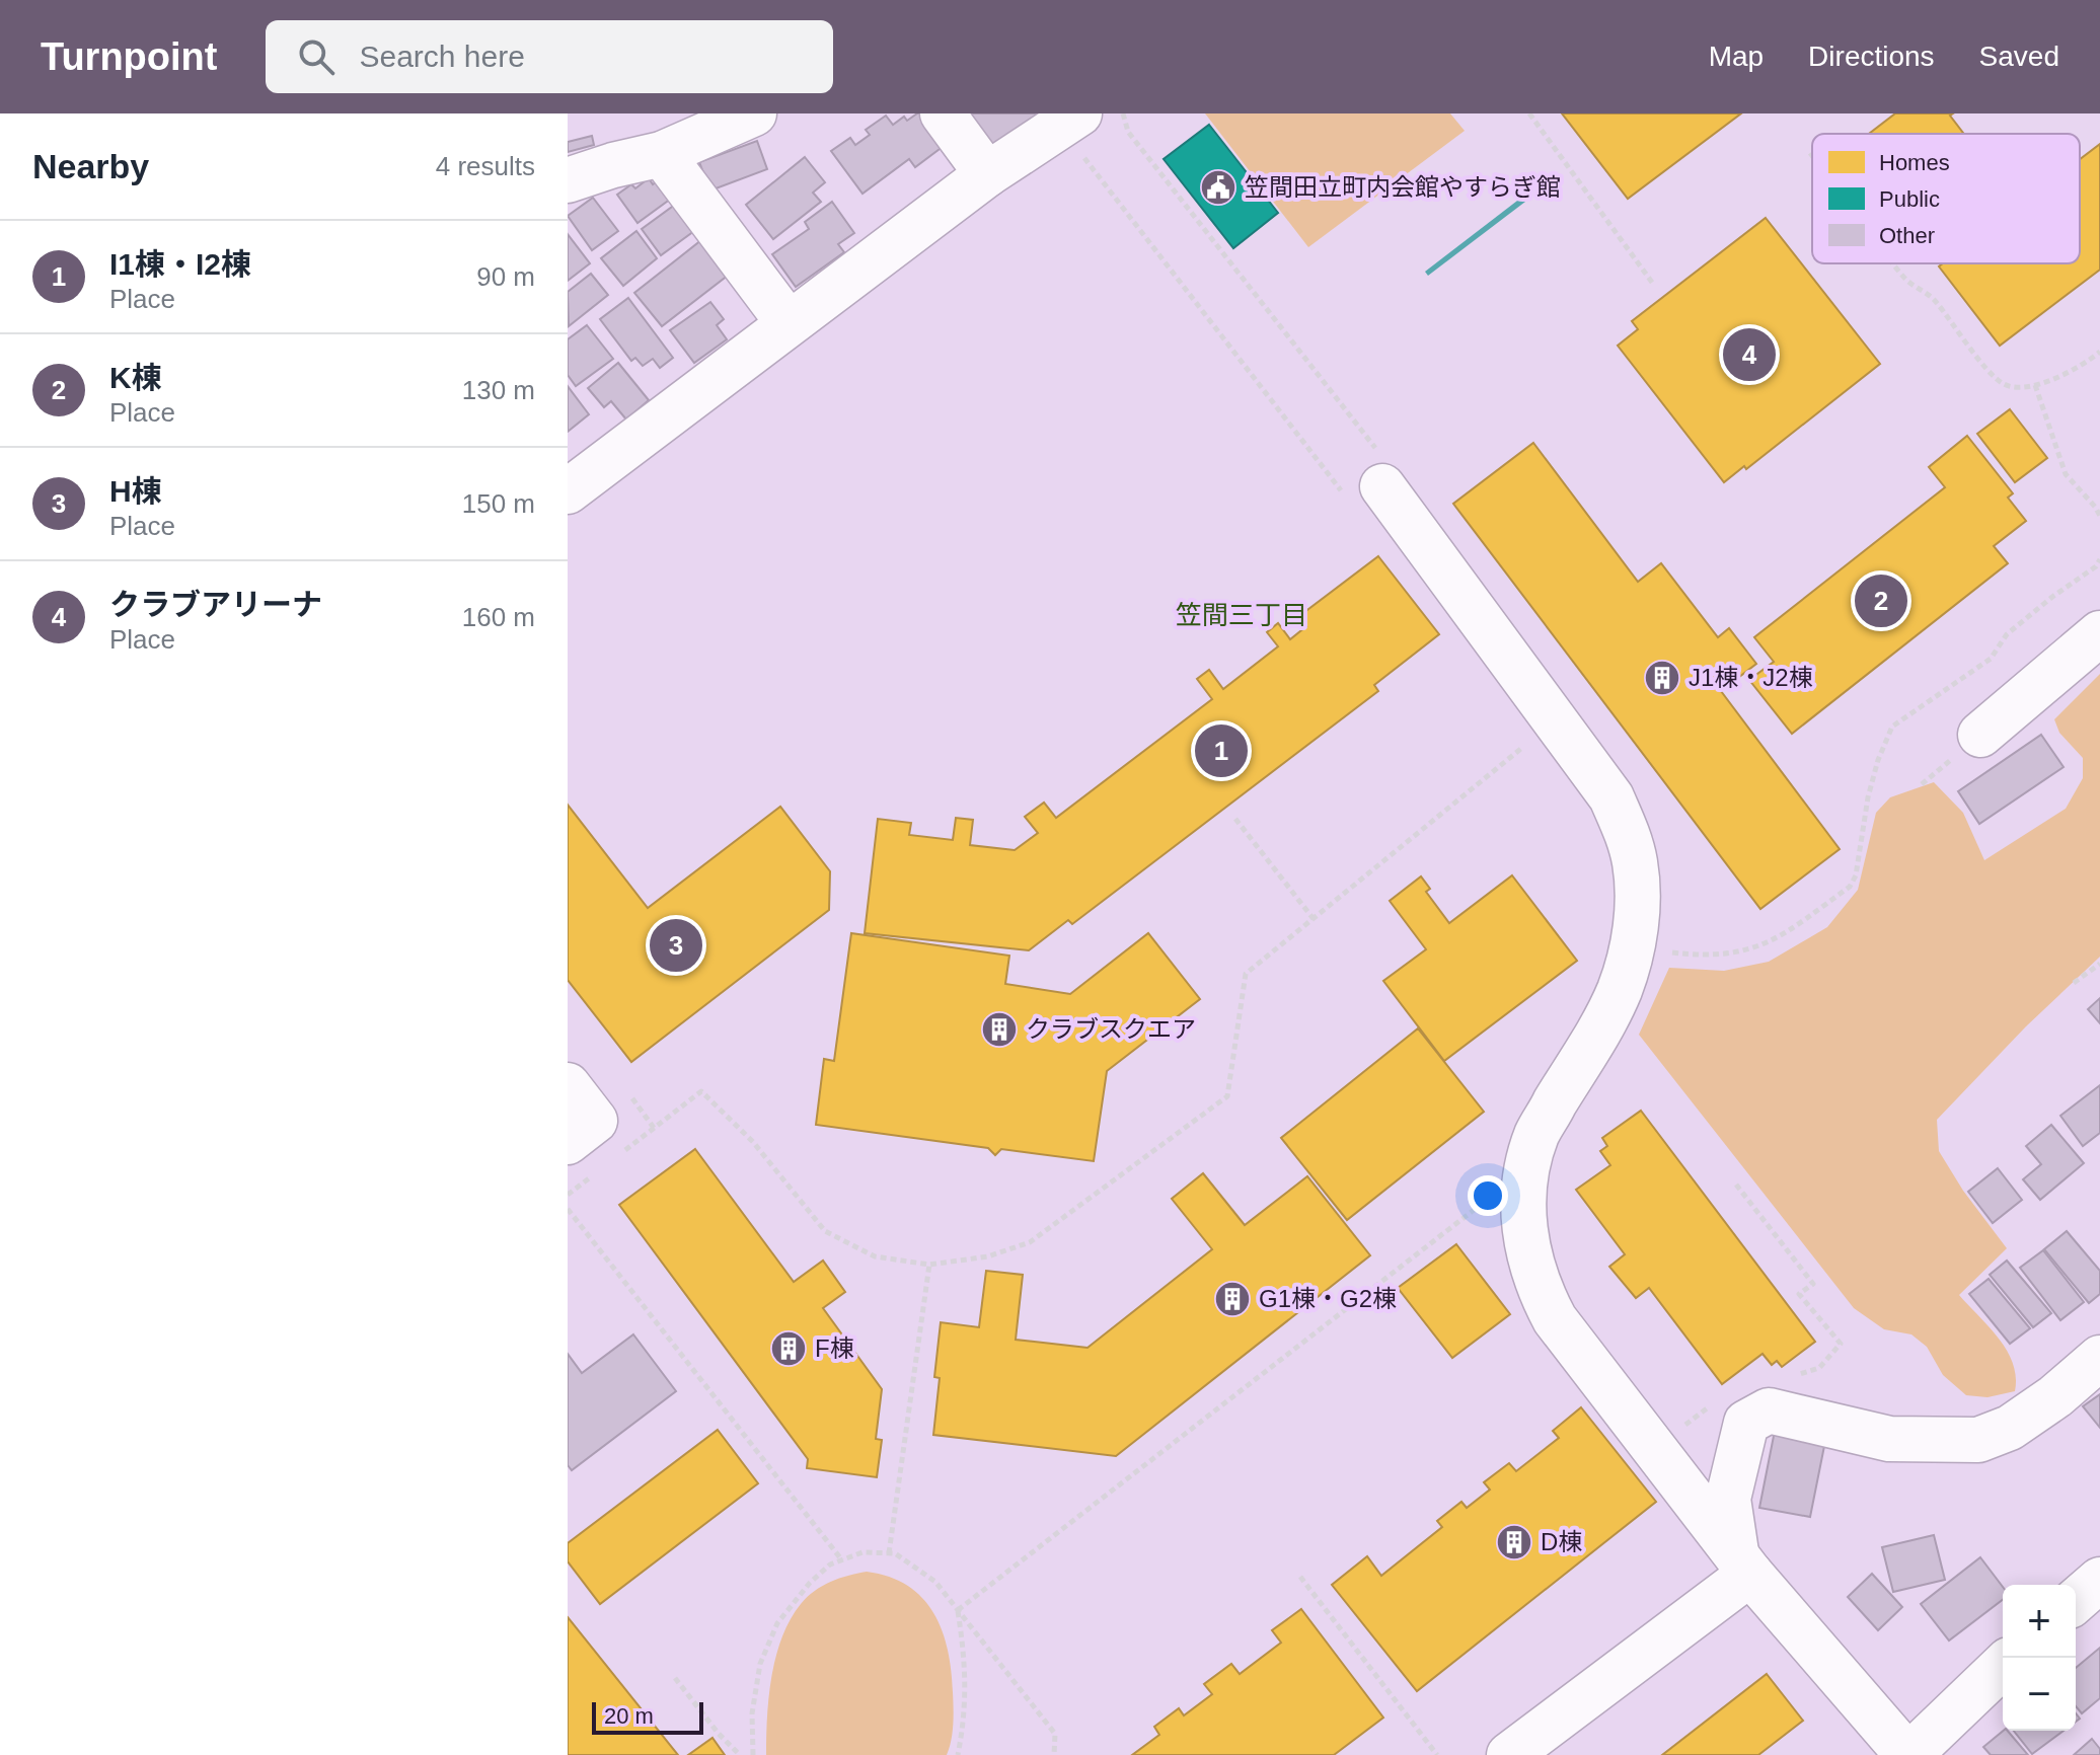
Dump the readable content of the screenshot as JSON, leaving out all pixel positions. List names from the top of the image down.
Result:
{
  "districts": ["笠間三丁目"],
  "places": {
    "public building": ["笠間田立町内会館やすらぎ館"],
    "building": [
      "J1棟・J2棟",
      "クラブスクエア",
      "G1棟・G2棟",
      "F棟",
      "D棟"
    ]
  },
  "legend": ["Homes", "Public", "Other"],
  "scale_bar": "20 m",
  "page": {
    "header": "Turnpoint",
    "search": "Search here",
    "nav": ["Map", "Directions", "Saved"],
    "heading": ["Nearby", "4 results"],
    "list": [
      {
        "mark": "1",
        "name": "I1棟・I2棟",
        "note": "Place",
        "value": "90 m"
      },
      {
        "mark": "2",
        "name": "K棟",
        "note": "Place",
        "value": "130 m"
      },
      {
        "mark": "3",
        "name": "H棟",
        "note": "Place",
        "value": "150 m"
      },
      {
        "mark": "4",
        "name": "クラブアリーナ",
        "note": "Place",
        "value": "160 m"
      }
    ],
    "pins": [
      "4",
      "2",
      "1",
      "3"
    ],
    "map_buttons": ["+", "−"],
    "scale": "20 m"
  }
}
